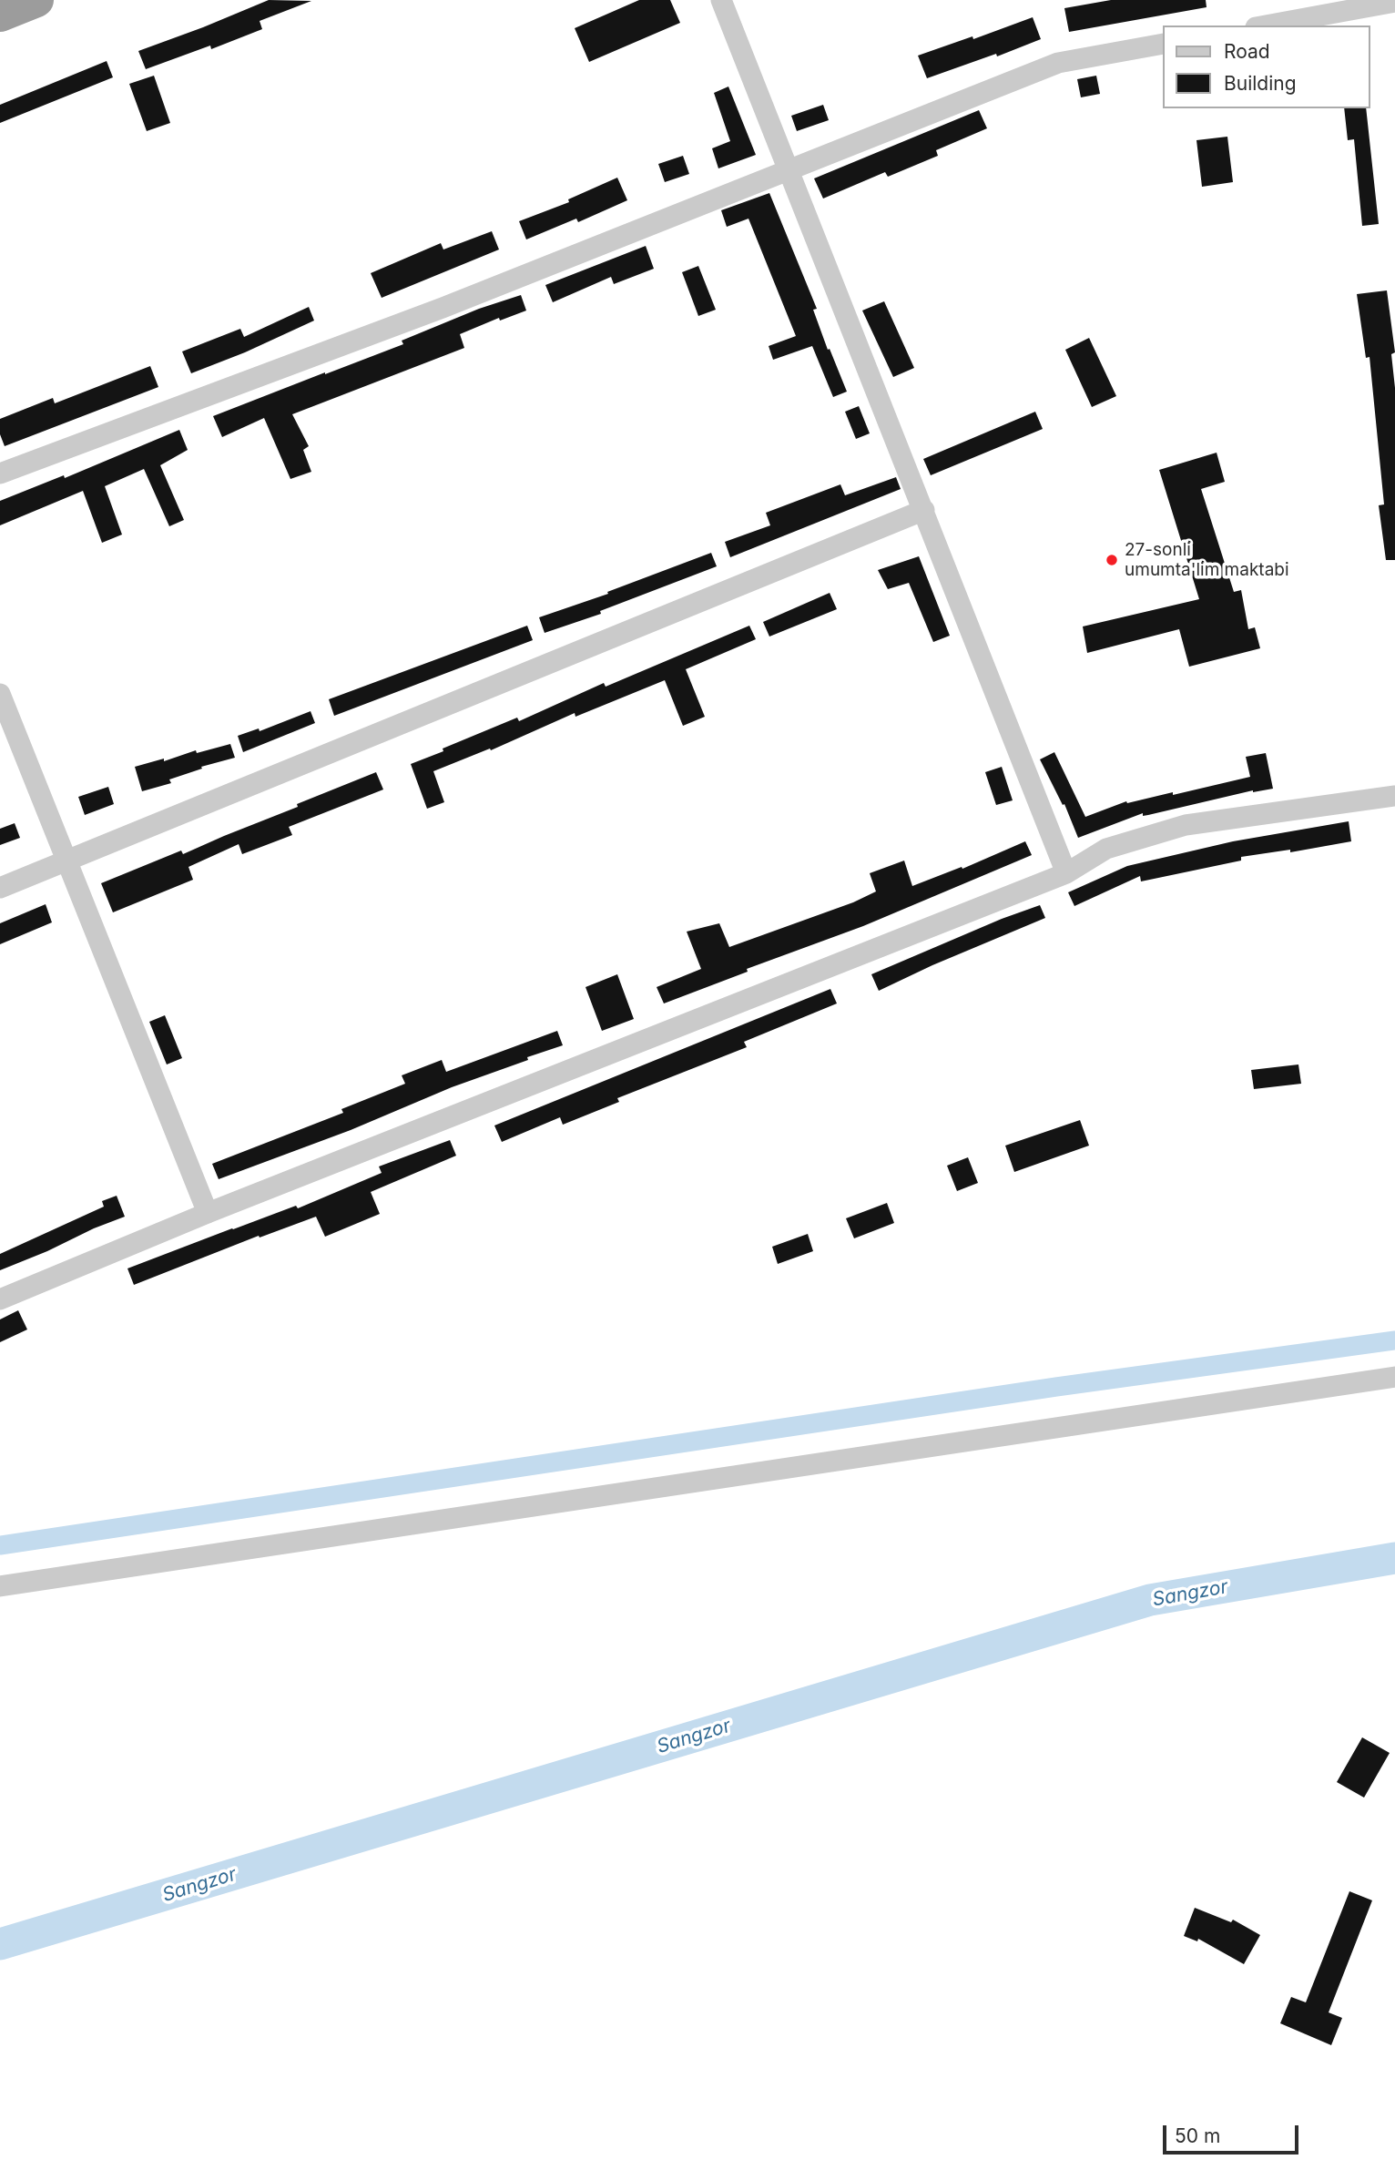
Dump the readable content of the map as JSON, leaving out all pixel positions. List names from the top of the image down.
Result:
{
  "water": ["Sangzor"],
  "places": ["27-sonli umumta'lim maktabi"],
  "legend": ["Road", "Building"],
  "scale_bar": "50 m"
}
